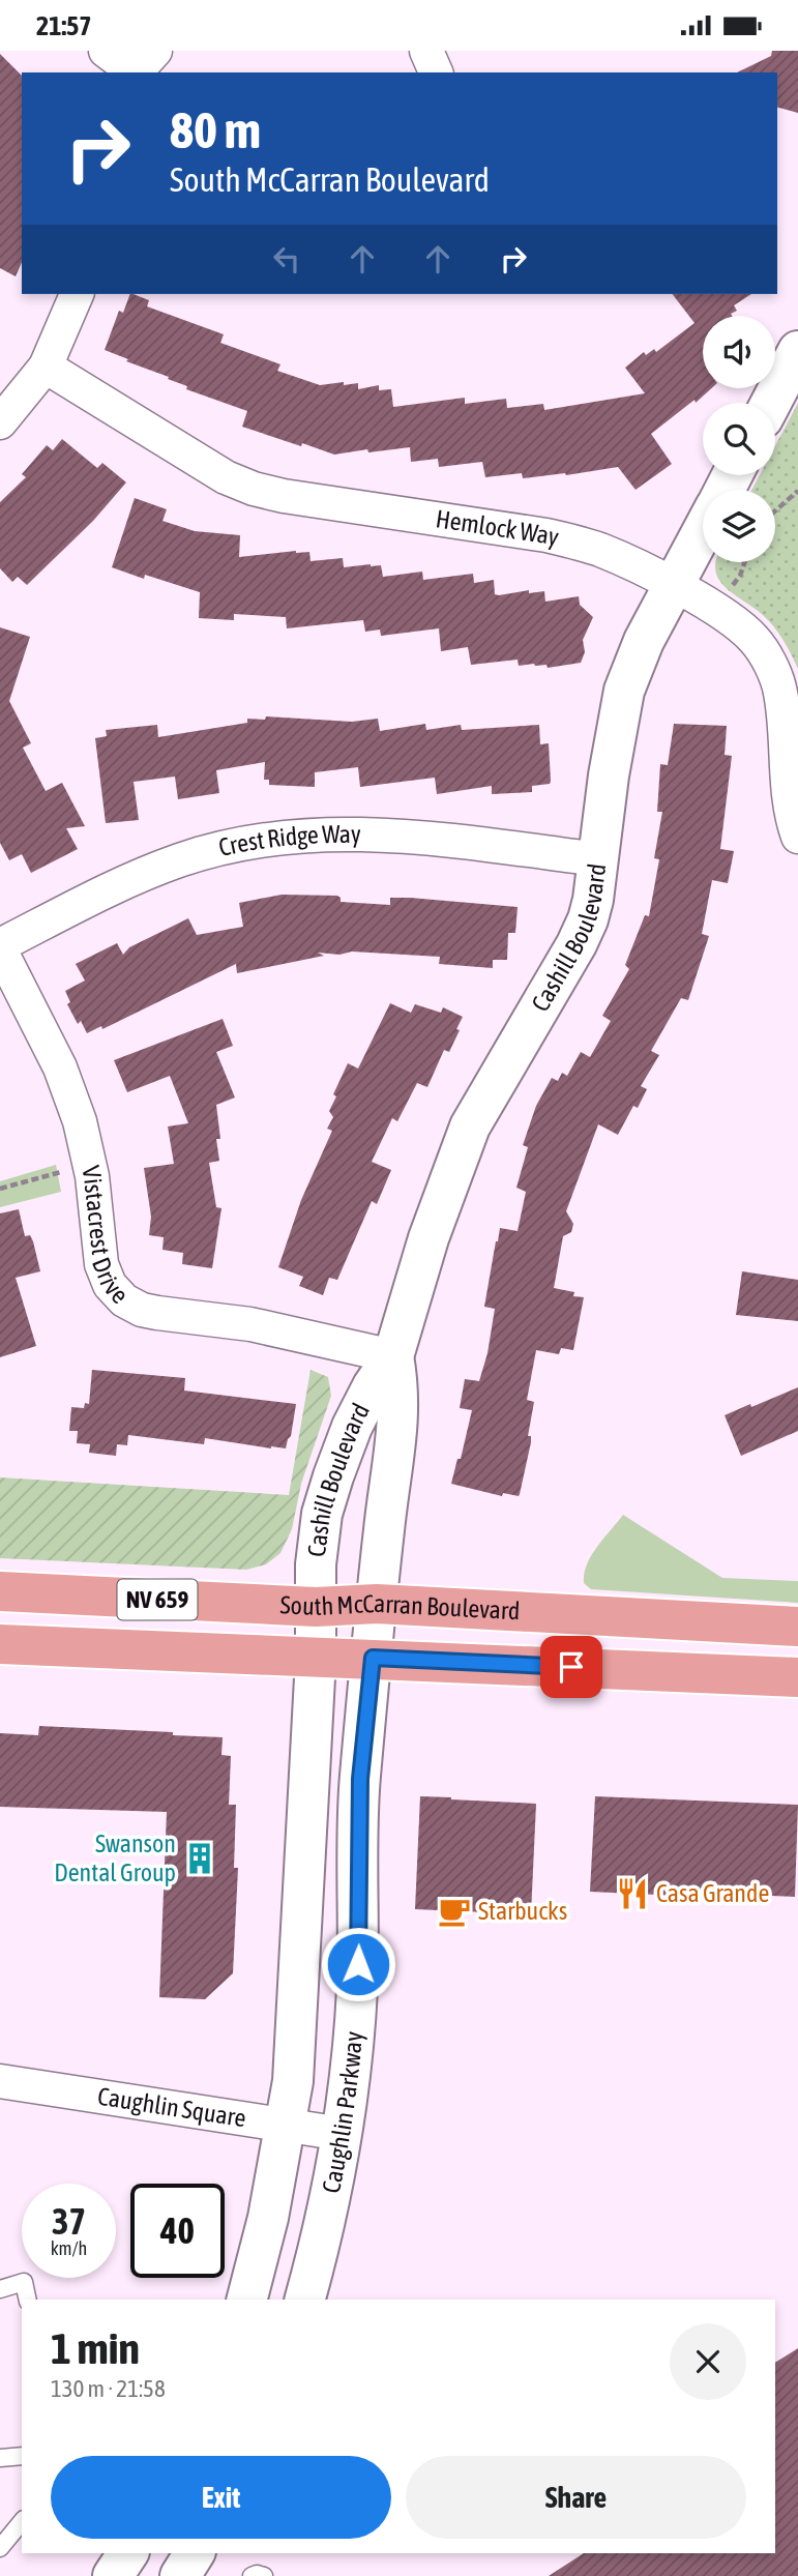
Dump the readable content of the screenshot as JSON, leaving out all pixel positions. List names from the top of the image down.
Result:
{
  "streets": {
    "main road": ["NV 659", "South McCarran Boulevard"],
    "street": [
      "Hemlock Way",
      "Crest Ridge Way",
      "Cashill Boulevard",
      "Vistacrest Drive",
      "Caughlin Square",
      "Caughlin Parkway"
    ]
  },
  "crossings": [
    ["Hemlock Way", "Cashill Boulevard"],
    ["Crest Ridge Way", "Cashill Boulevard"],
    ["Crest Ridge Way", "Vistacrest Drive"],
    ["Cashill Boulevard", "Vistacrest Drive"],
    ["Cashill Boulevard", "South McCarran Boulevard"],
    ["Cashill Boulevard", "Caughlin Parkway"],
    ["South McCarran Boulevard", "Caughlin Parkway"],
    ["Caughlin Square", "Caughlin Parkway"]
  ],
  "places": {
    "building": ["Swanson Dental Group"],
    "restaurant": ["Casa Grande"],
    "cafe": ["Starbucks"]
  },
  "page": {
    "status": "21:57",
    "turn": ["80 m", "South McCarran Boulevard"],
    "speed": "37 km/h",
    "limit": "40",
    "heading": ["1 min", "130 m · 21:58"],
    "buttons": ["Exit", "Share"]
  }
}
